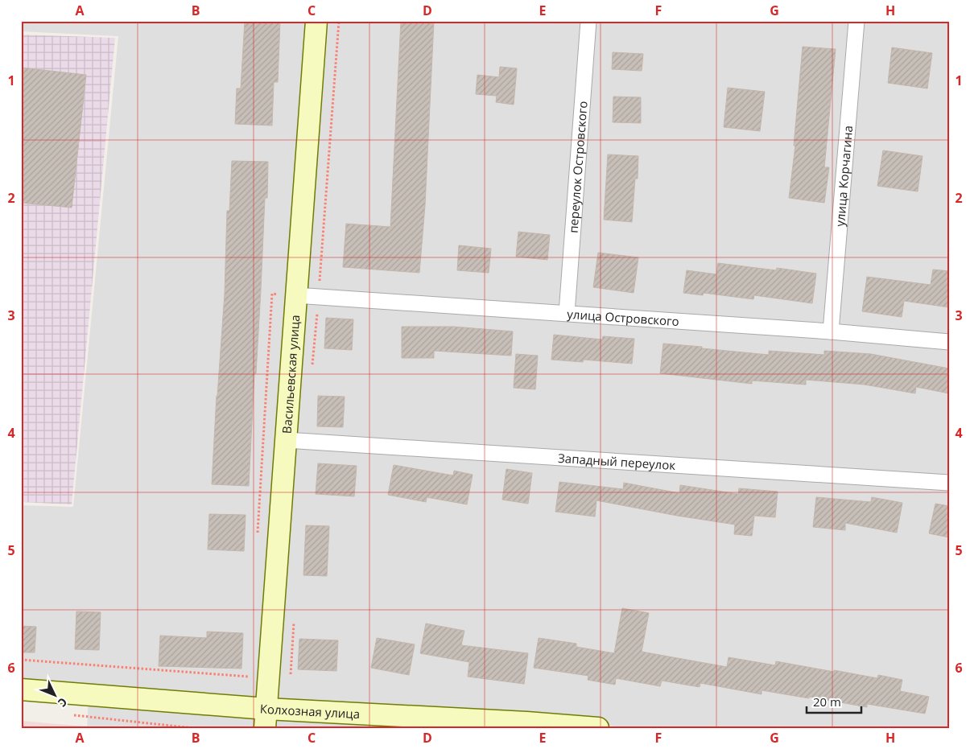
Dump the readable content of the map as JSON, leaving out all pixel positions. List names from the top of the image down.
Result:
{
  "streets": {
    "main road": ["Васильевская улица", "Колхозная улица"],
    "street": [
      "переулок Островского",
      "улица Корчагина",
      "улица Островского",
      "Западный переулок"
    ]
  },
  "crossings": [
    ["переулок Островского", "улица Островского"],
    ["улица Корчагина", "улица Островского"],
    ["улица Островского", "Васильевская улица"],
    ["Васильевская улица", "Западный переулок"],
    ["Васильевская улица", "Колхозная улица"]
  ],
  "scale_bar": "20 m",
  "north": "bottom right",
  "grid": {
    "columns": [
      "A",
      "B",
      "C",
      "D",
      "E",
      "F",
      "G",
      "H"
    ],
    "rows": [
      "1",
      "2",
      "3",
      "4",
      "5",
      "6"
    ]
  }
}
